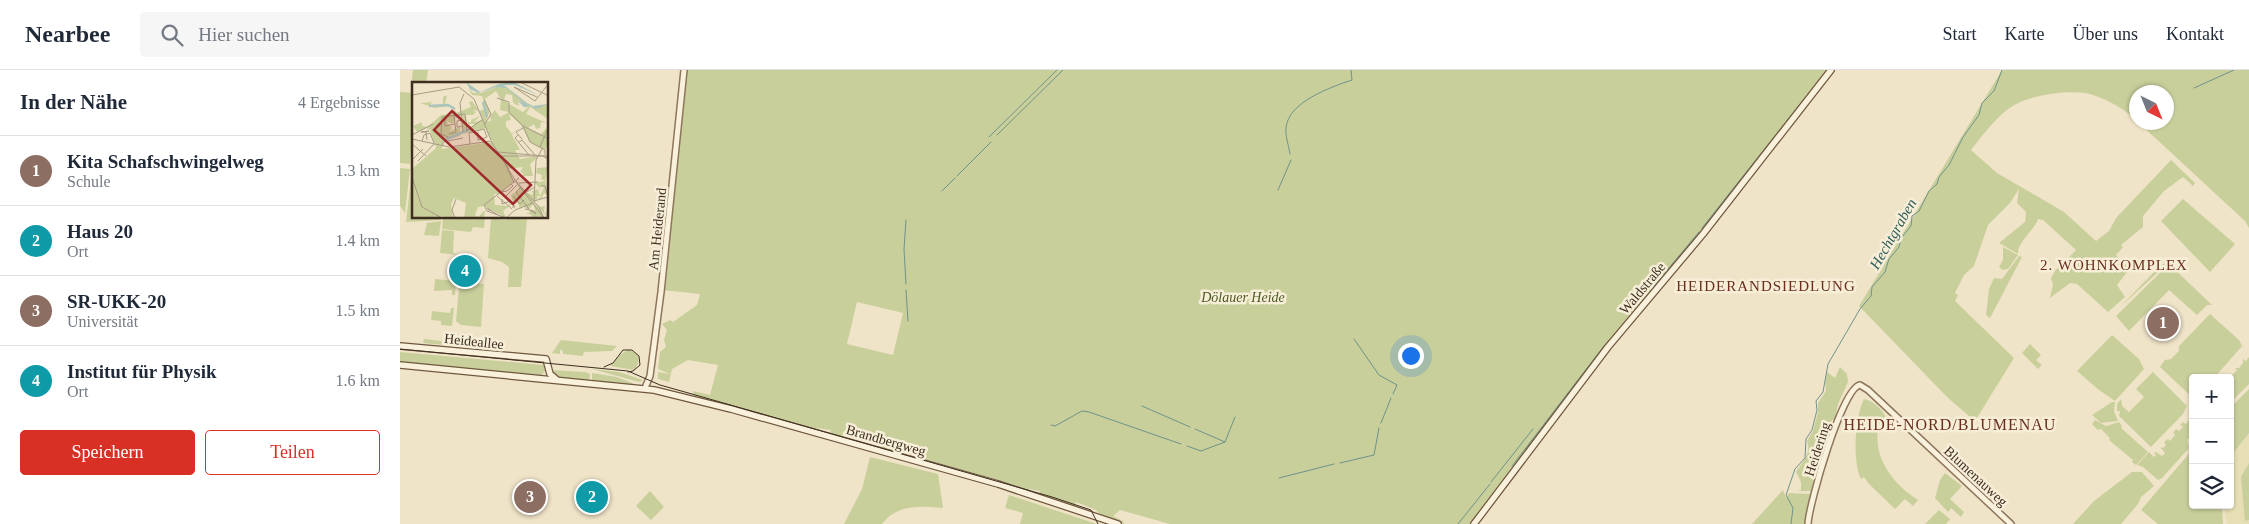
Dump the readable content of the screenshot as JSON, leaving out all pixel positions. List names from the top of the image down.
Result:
{
  "streets": {
    "main road": ["Waldstraße", "Heideallee", "Brandbergweg"],
    "street": ["Am Heiderand", "Heidering", "Blumenauweg"]
  },
  "crossings": [
    ["Am Heiderand", "Brandbergweg"],
    ["Heidering", "Blumenauweg"]
  ],
  "districts": ["2. WOHNKOMPLEX", "HEIDERANDSIEDLUNG", "HEIDE-NORD/BLUMENAU"],
  "water": ["Hechtgraben"],
  "parks": ["Dölauer Heide"],
  "north": "bottom right",
  "page": {
    "header": "Nearbee",
    "search": "Hier suchen",
    "nav": [
      "Start",
      "Karte",
      "Über uns",
      "Kontakt"
    ],
    "heading": ["In der Nähe", "4 Ergebnisse"],
    "list": [
      {
        "mark": "1",
        "name": "Kita Schafschwingelweg",
        "note": "Schule",
        "value": "1.3 km"
      },
      {
        "mark": "2",
        "name": "Haus 20",
        "note": "Ort",
        "value": "1.4 km"
      },
      {
        "mark": "3",
        "name": "SR-UKK-20",
        "note": "Universität",
        "value": "1.5 km"
      },
      {
        "mark": "4",
        "name": "Institut für Physik",
        "note": "Ort",
        "value": "1.6 km"
      }
    ],
    "pins": [
      "4",
      "1",
      "2",
      "3"
    ],
    "map_buttons": ["+", "−"],
    "buttons": ["Speichern", "Teilen"]
  }
}
